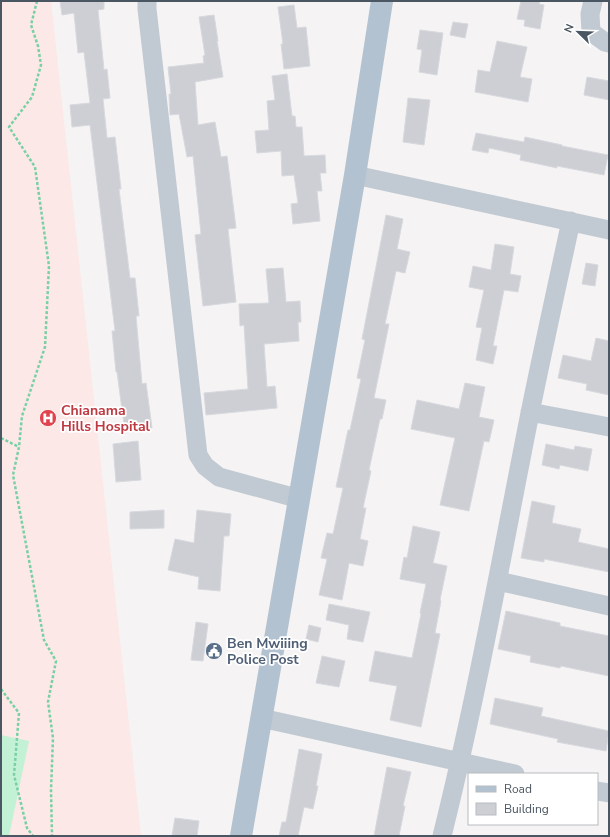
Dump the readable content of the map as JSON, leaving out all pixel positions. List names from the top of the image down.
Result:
{
  "places": {
    "hospital": ["Chianama Hills Hospital"],
    "public building": ["Ben Mwiiing Police Post"]
  },
  "legend": ["Road", "Building"],
  "north": "top left"
}
